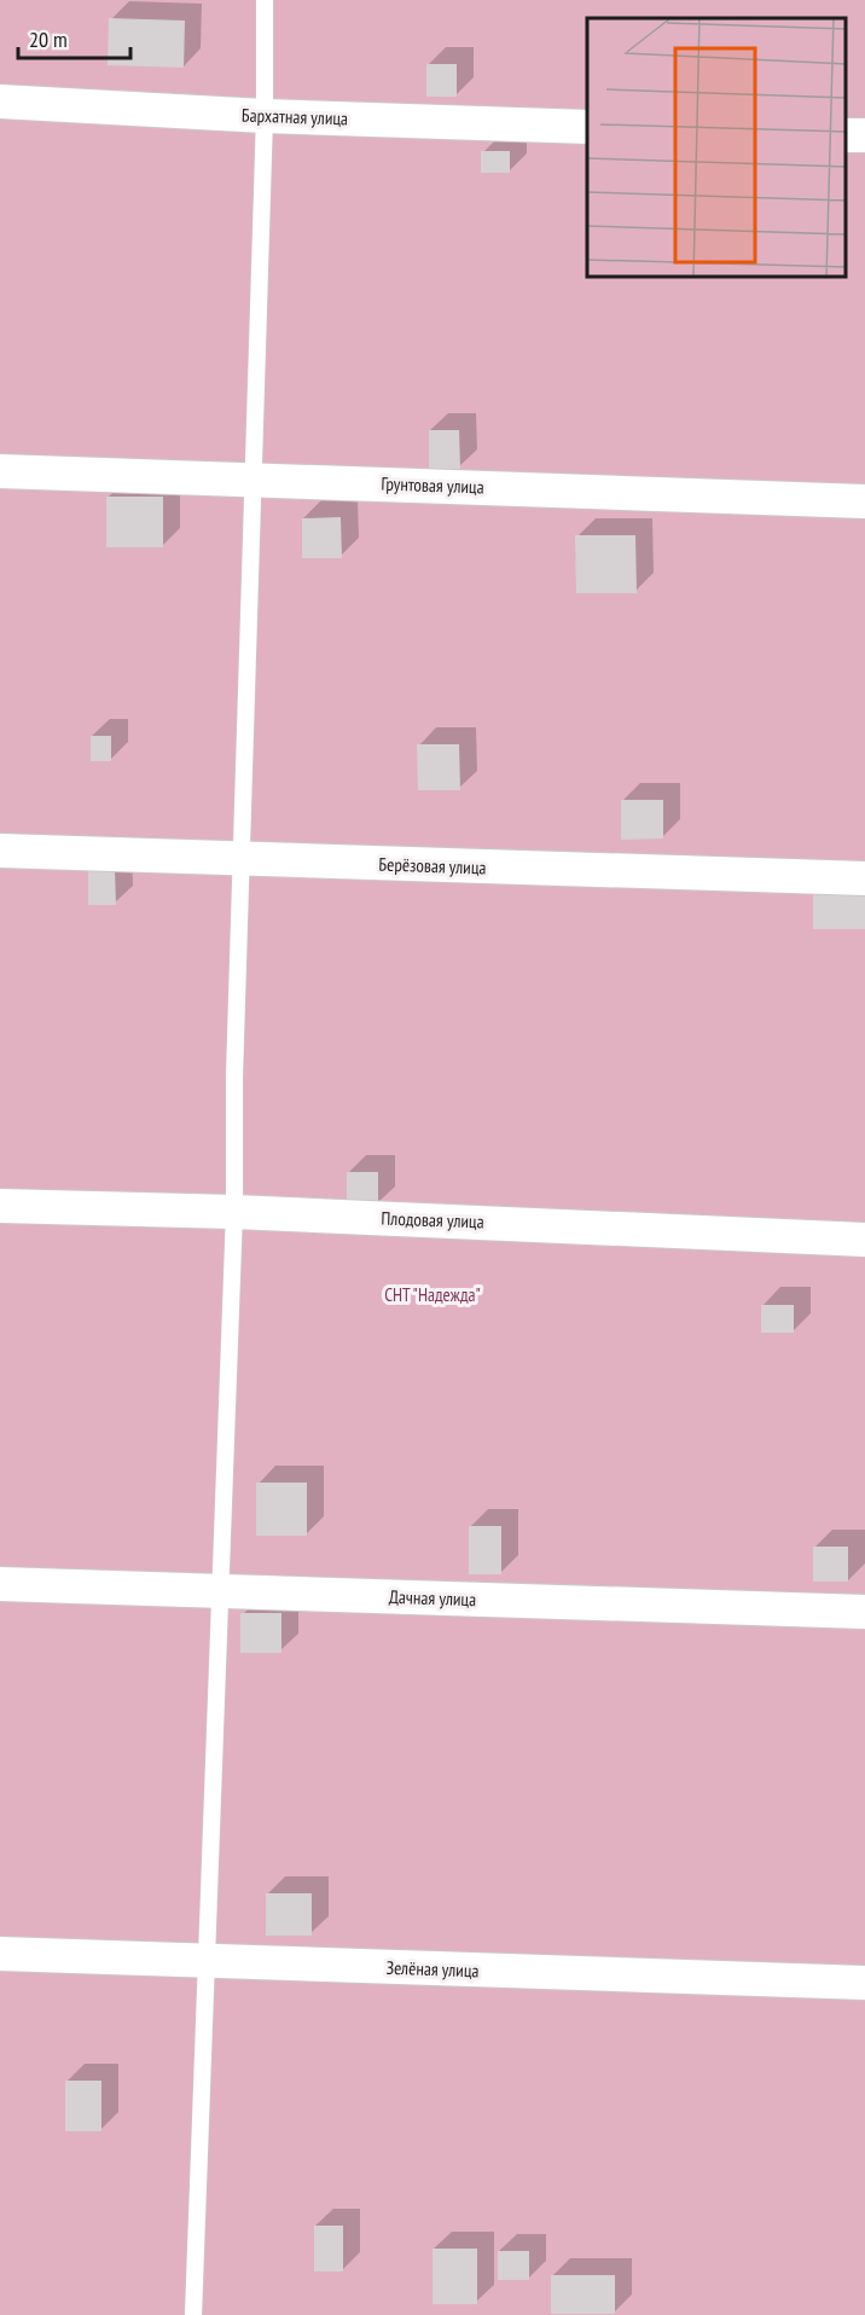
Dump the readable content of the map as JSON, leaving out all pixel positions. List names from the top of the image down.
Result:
{
  "streets": {
    "street": [
      "Бархатная улица",
      "Грунтовая улица",
      "Берёзовая улица",
      "Плодовая улица",
      "Дачная улица",
      "Зелёная улица"
    ]
  },
  "parks": ["СНТ \"Надежда\""],
  "scale_bar": "20 m"
}
